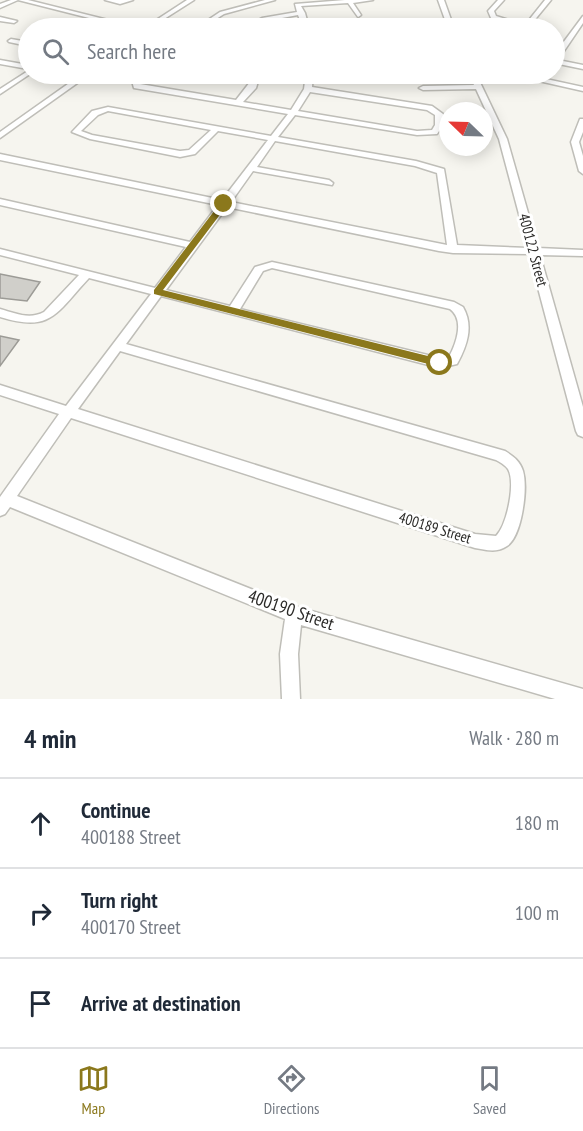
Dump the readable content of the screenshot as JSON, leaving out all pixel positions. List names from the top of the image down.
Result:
{
  "streets": {
    "street": ["400122 Street", "400189 Street", "400190 Street"]
  },
  "north": "top left",
  "page": {
    "search": "Search here",
    "heading": ["4 min", "Walk · 280 m"],
    "list": [
      ["Continue", "400188 Street", "180 m"],
      ["Turn right", "400170 Street", "100 m"],
      "Arrive at destination"
    ],
    "nav": ["Map", "Directions", "Saved"]
  }
}
